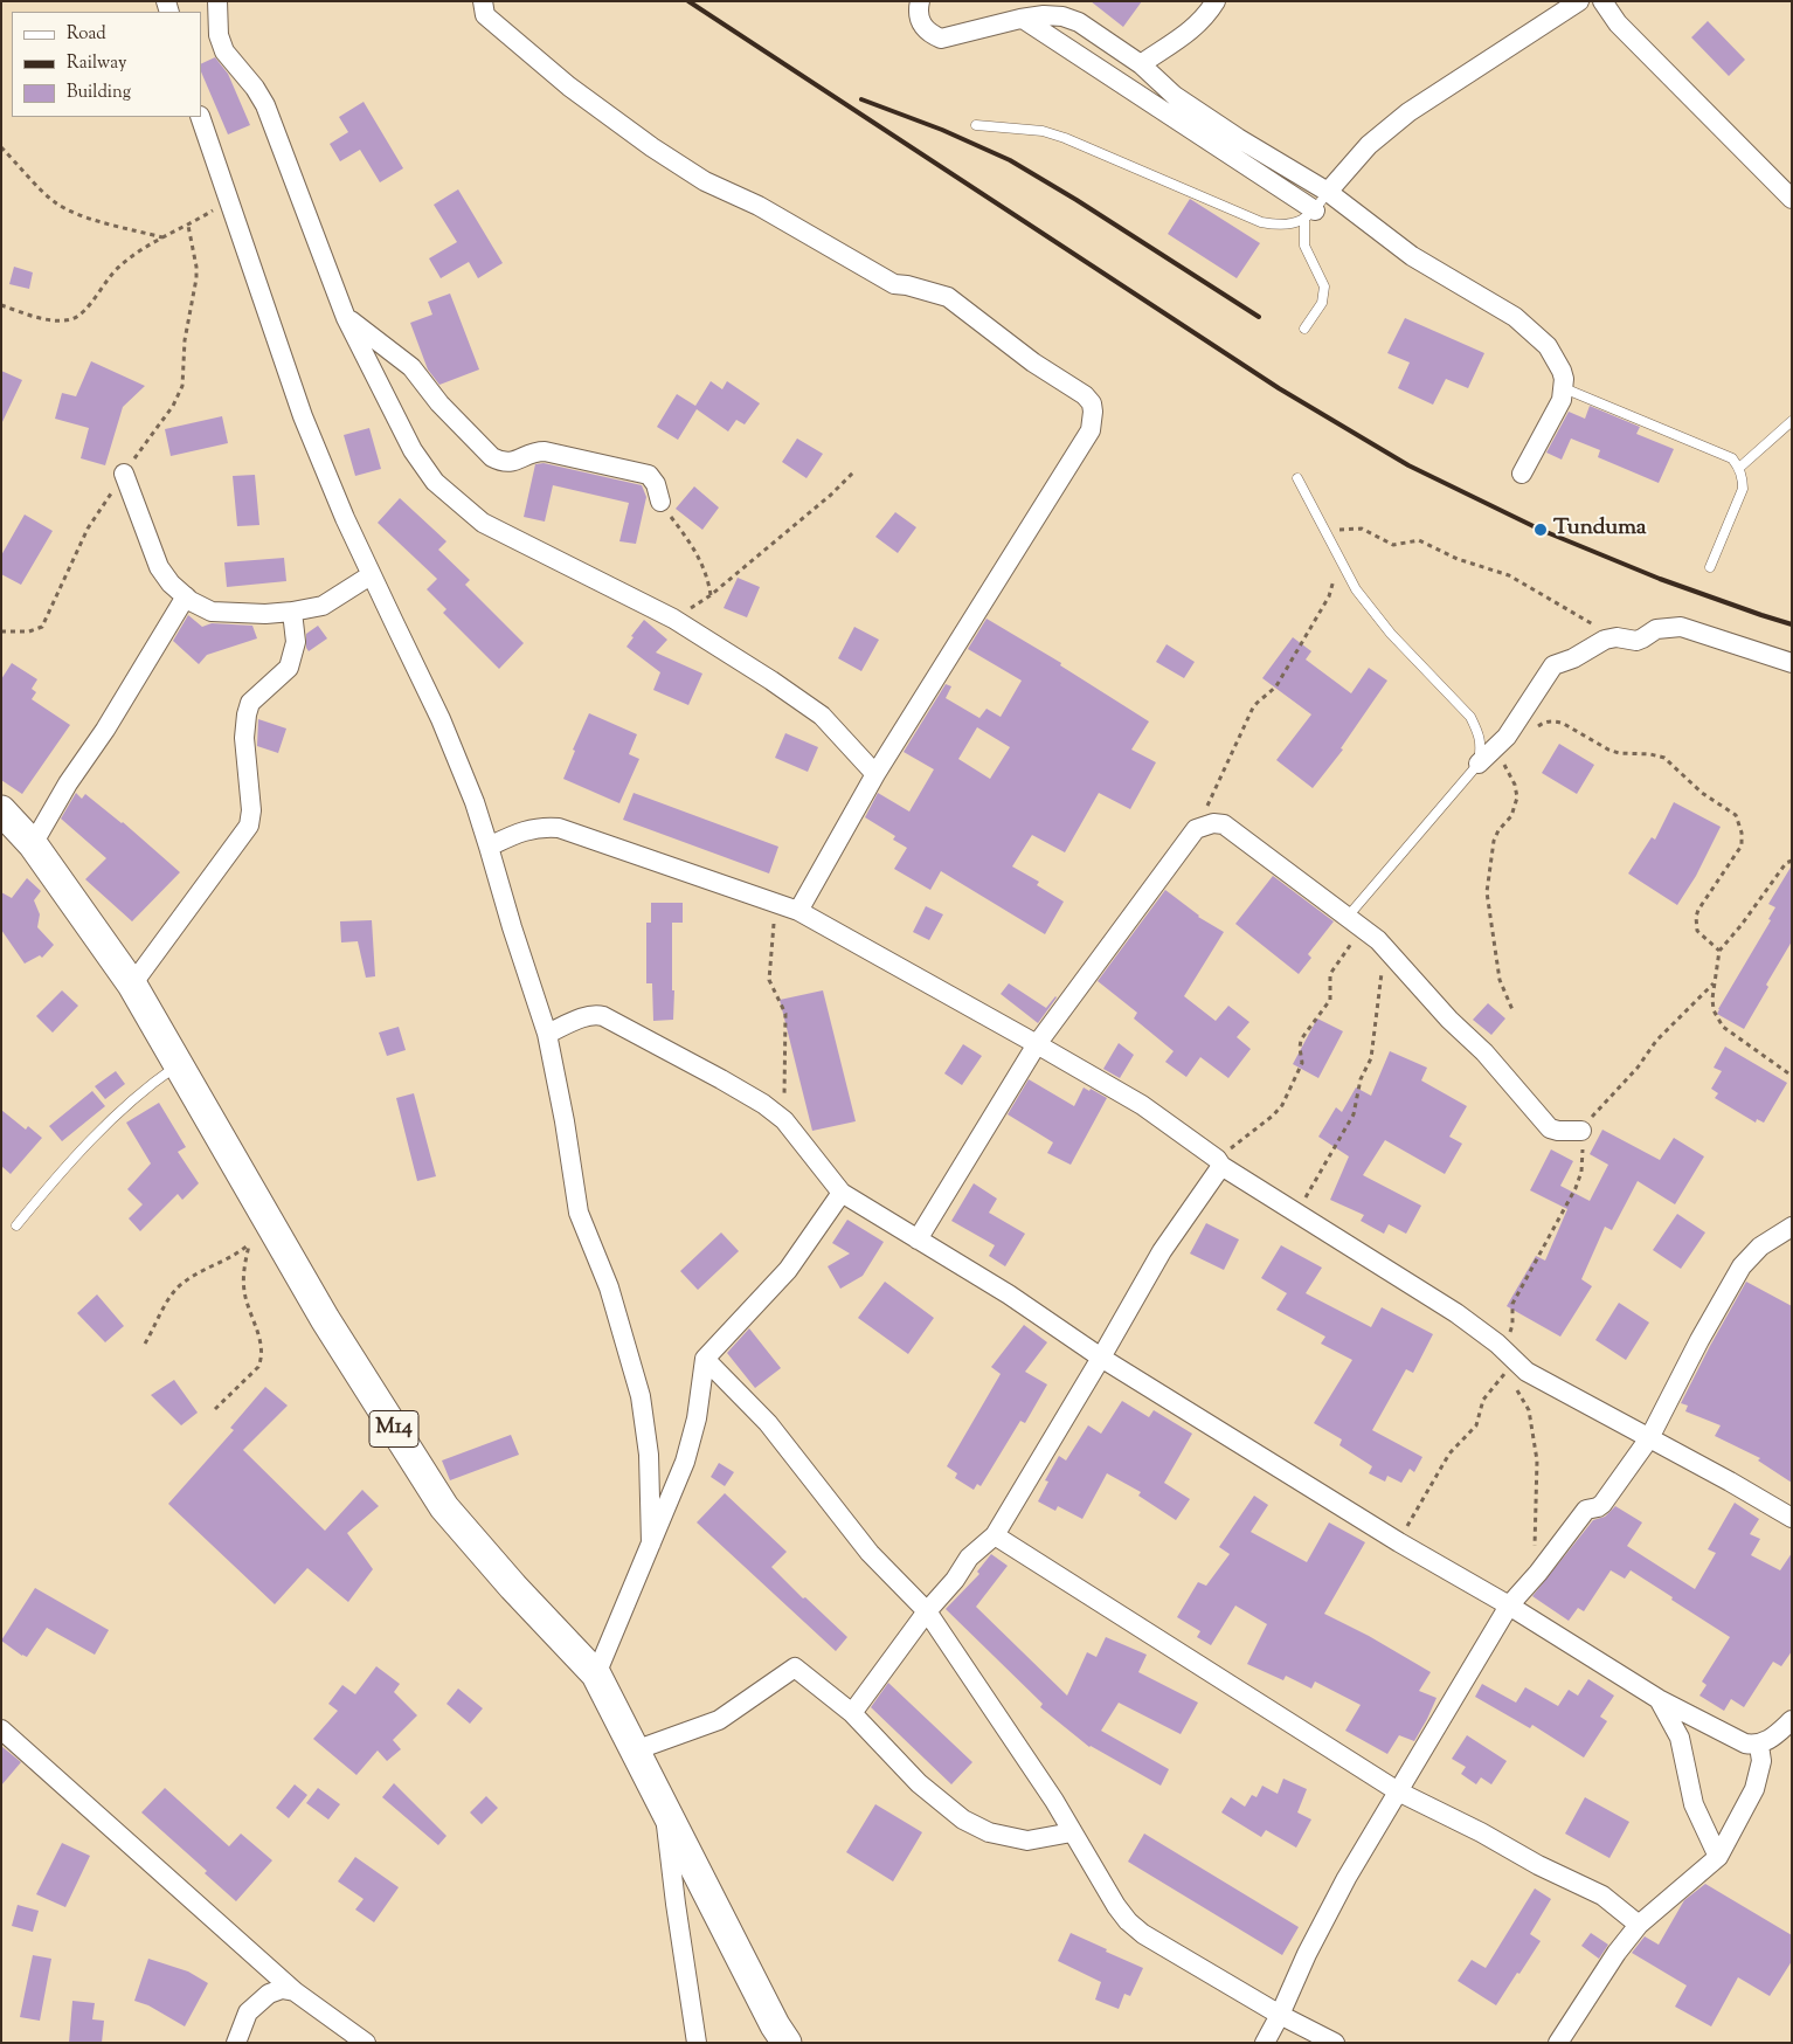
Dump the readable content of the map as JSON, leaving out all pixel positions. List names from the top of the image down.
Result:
{
  "streets": {
    "main road": ["M14"]
  },
  "places": ["Tunduma"],
  "legend": ["Road", "Railway", "Building"]
}
